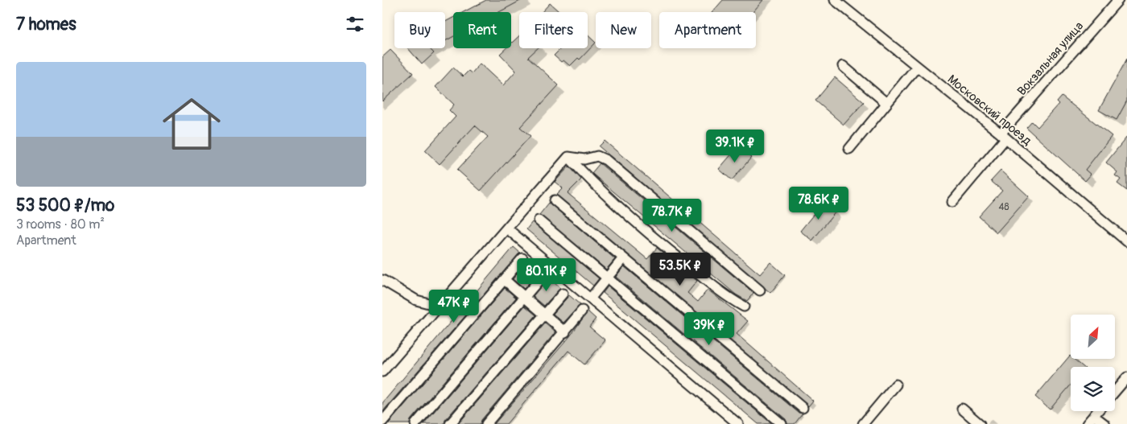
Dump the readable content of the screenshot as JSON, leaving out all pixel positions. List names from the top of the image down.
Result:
{
  "streets": {
    "street": ["Вокзальная улица", "Московский проезд"]
  },
  "crossings": [
    ["Вокзальная улица", "Московский проезд"]
  ],
  "house_numbers": ["48"],
  "north": "top right",
  "page": {
    "heading": "7 homes",
    "chip": [
      "Buy",
      "Rent",
      "Filters",
      "New",
      "Apartment"
    ],
    "list": [
      {
        "name": "53 500 ₽/mo",
        "note": "3 rooms · 80 m² · Apartment"
      }
    ],
    "price": [
      "39.1K ₽",
      "78.6K ₽",
      "78.7K ₽",
      "53.5K ₽",
      "80.1K ₽",
      "47K ₽",
      "39K ₽"
    ]
  }
}
